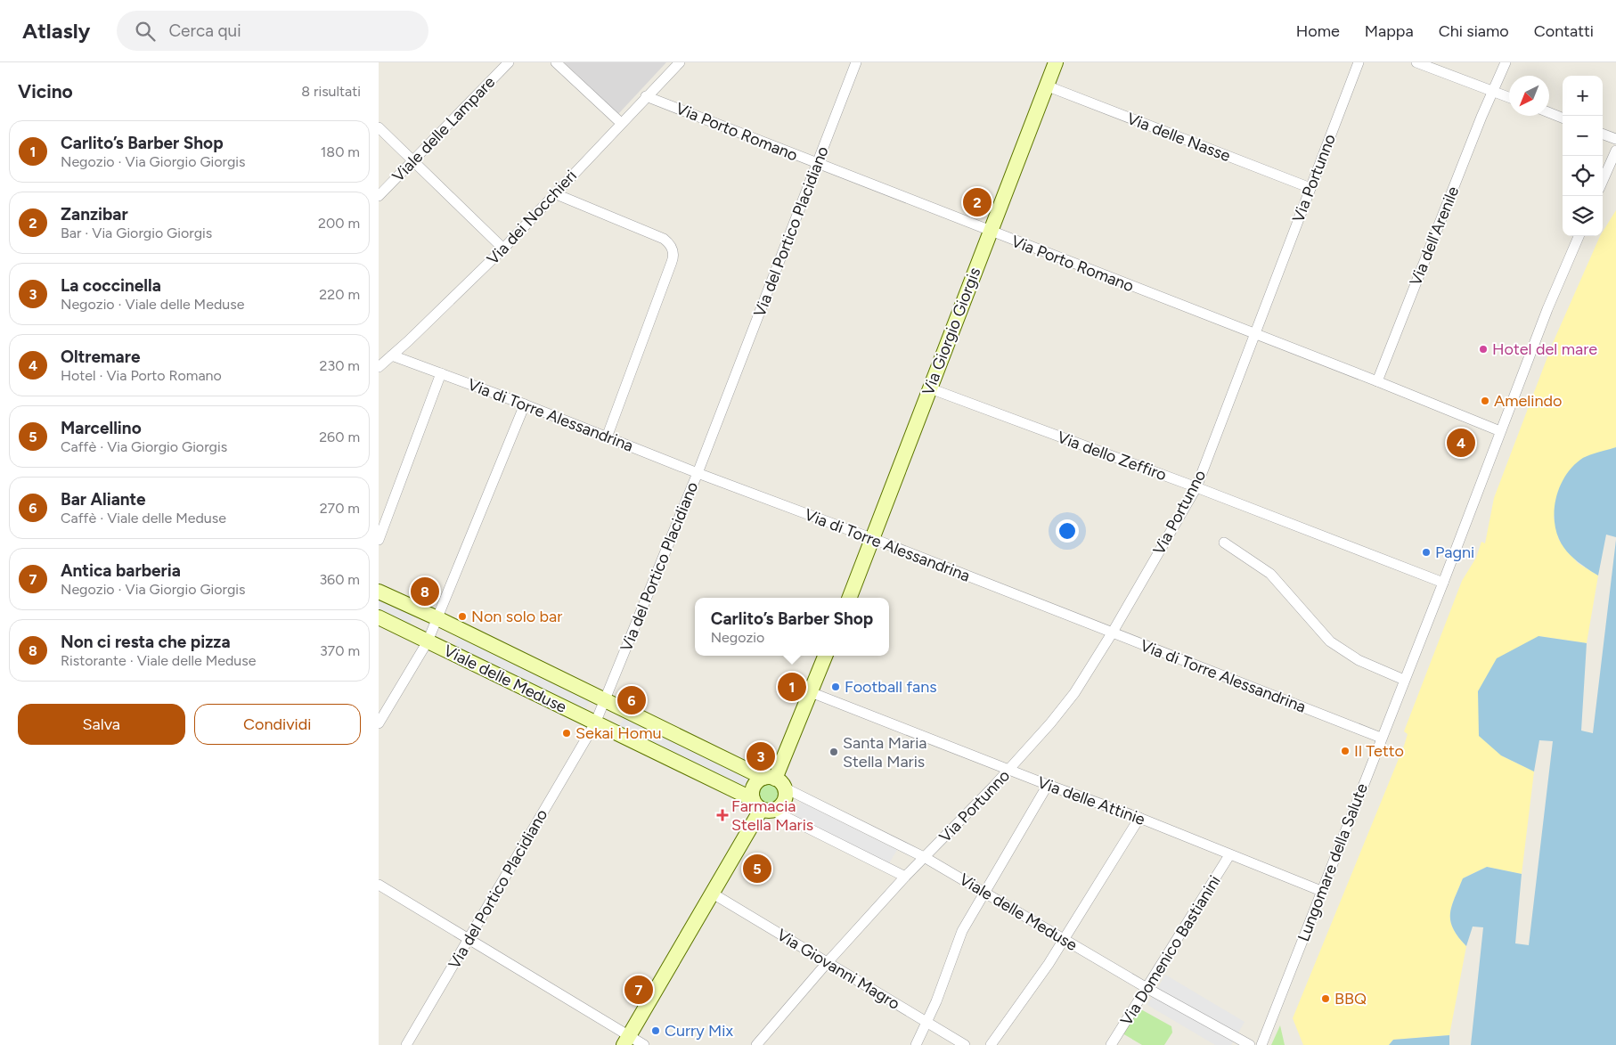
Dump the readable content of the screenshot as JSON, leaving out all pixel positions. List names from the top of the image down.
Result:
{
  "streets": {
    "street": [
      "Viale delle Lampare",
      "Via Porto Romano",
      "Via delle Nasse",
      "Via Portunno",
      "Via dei Nocchieri",
      "Via del Portico Placidiano",
      "Via dell'Arenile",
      "Via Giorgio Giorgis",
      "Via di Torre Alessandrina",
      "Via dello Zeffiro",
      "Viale delle Meduse",
      "Via delle Attinie",
      "Lungomare della Salute",
      "Via Domenico Bastianini",
      "Via Giovanni Magro"
    ]
  },
  "crossings": [
    ["Via Porto Romano", "Via Portunno"],
    ["Via Porto Romano", "Via dei Nocchieri"],
    ["Via Porto Romano", "Via del Portico Placidiano"],
    ["Via Porto Romano", "Via dell'Arenile"],
    ["Via Porto Romano", "Via Giorgio Giorgis"],
    ["Via Porto Romano", "Lungomare della Salute"],
    ["Via delle Nasse", "Via Portunno"],
    ["Via delle Nasse", "Via Giorgio Giorgis"],
    ["Via Portunno", "Via di Torre Alessandrina"],
    ["Via Portunno", "Via dello Zeffiro"],
    ["Via Portunno", "Viale delle Meduse"],
    ["Via Portunno", "Via delle Attinie"],
    ["Via Portunno", "Via Giovanni Magro"],
    ["Via dei Nocchieri", "Via di Torre Alessandrina"],
    ["Via del Portico Placidiano", "Via di Torre Alessandrina"],
    ["Via del Portico Placidiano", "Viale delle Meduse"],
    ["Via Giorgio Giorgis", "Via di Torre Alessandrina"],
    ["Via Giorgio Giorgis", "Via dello Zeffiro"],
    ["Via di Torre Alessandrina", "Lungomare della Salute"],
    ["Via dello Zeffiro", "Lungomare della Salute"],
    ["Viale delle Meduse", "Via Domenico Bastianini"],
    ["Via delle Attinie", "Lungomare della Salute"],
    ["Via delle Attinie", "Via Domenico Bastianini"]
  ],
  "places": {
    "other": [
      "Hotel del mare",
      "Amelindo",
      "Pagni",
      "Non solo bar",
      "Football fans",
      "Sekai Homu",
      "Il Tetto",
      "Santa Maria Stella Maris",
      "BBQ",
      "Curry Mix"
    ],
    "health": ["Farmacia Stella Maris"]
  },
  "north": "bottom left",
  "page": {
    "header": "Atlasly",
    "search": "Cerca qui",
    "nav": [
      "Home",
      "Mappa",
      "Chi siamo",
      "Contatti"
    ],
    "heading": ["Vicino", "8 risultati"],
    "map_buttons": ["+", "−"],
    "list": [
      {
        "mark": "1",
        "name": "Carlito’s Barber Shop",
        "note": "Negozio · Via Giorgio Giorgis",
        "value": "180 m"
      },
      {
        "mark": "2",
        "name": "Zanzibar",
        "note": "Bar · Via Giorgio Giorgis",
        "value": "200 m"
      },
      {
        "mark": "3",
        "name": "La coccinella",
        "note": "Negozio · Viale delle Meduse",
        "value": "220 m"
      },
      {
        "mark": "4",
        "name": "Oltremare",
        "note": "Hotel · Via Porto Romano",
        "value": "230 m"
      },
      {
        "mark": "5",
        "name": "Marcellino",
        "note": "Caffè · Via Giorgio Giorgis",
        "value": "260 m"
      },
      {
        "mark": "6",
        "name": "Bar Aliante",
        "note": "Caffè · Viale delle Meduse",
        "value": "270 m"
      },
      {
        "mark": "7",
        "name": "Antica barberia",
        "note": "Negozio · Via Giorgio Giorgis",
        "value": "360 m"
      },
      {
        "mark": "8",
        "name": "Non ci resta che pizza",
        "note": "Ristorante · Viale delle Meduse",
        "value": "370 m"
      }
    ],
    "pins": [
      "2",
      "4",
      "8",
      "1",
      "6",
      "3",
      "5",
      "7"
    ],
    "popup": ["Carlito’s Barber Shop", "Negozio"],
    "buttons": ["Salva", "Condividi"]
  }
}
